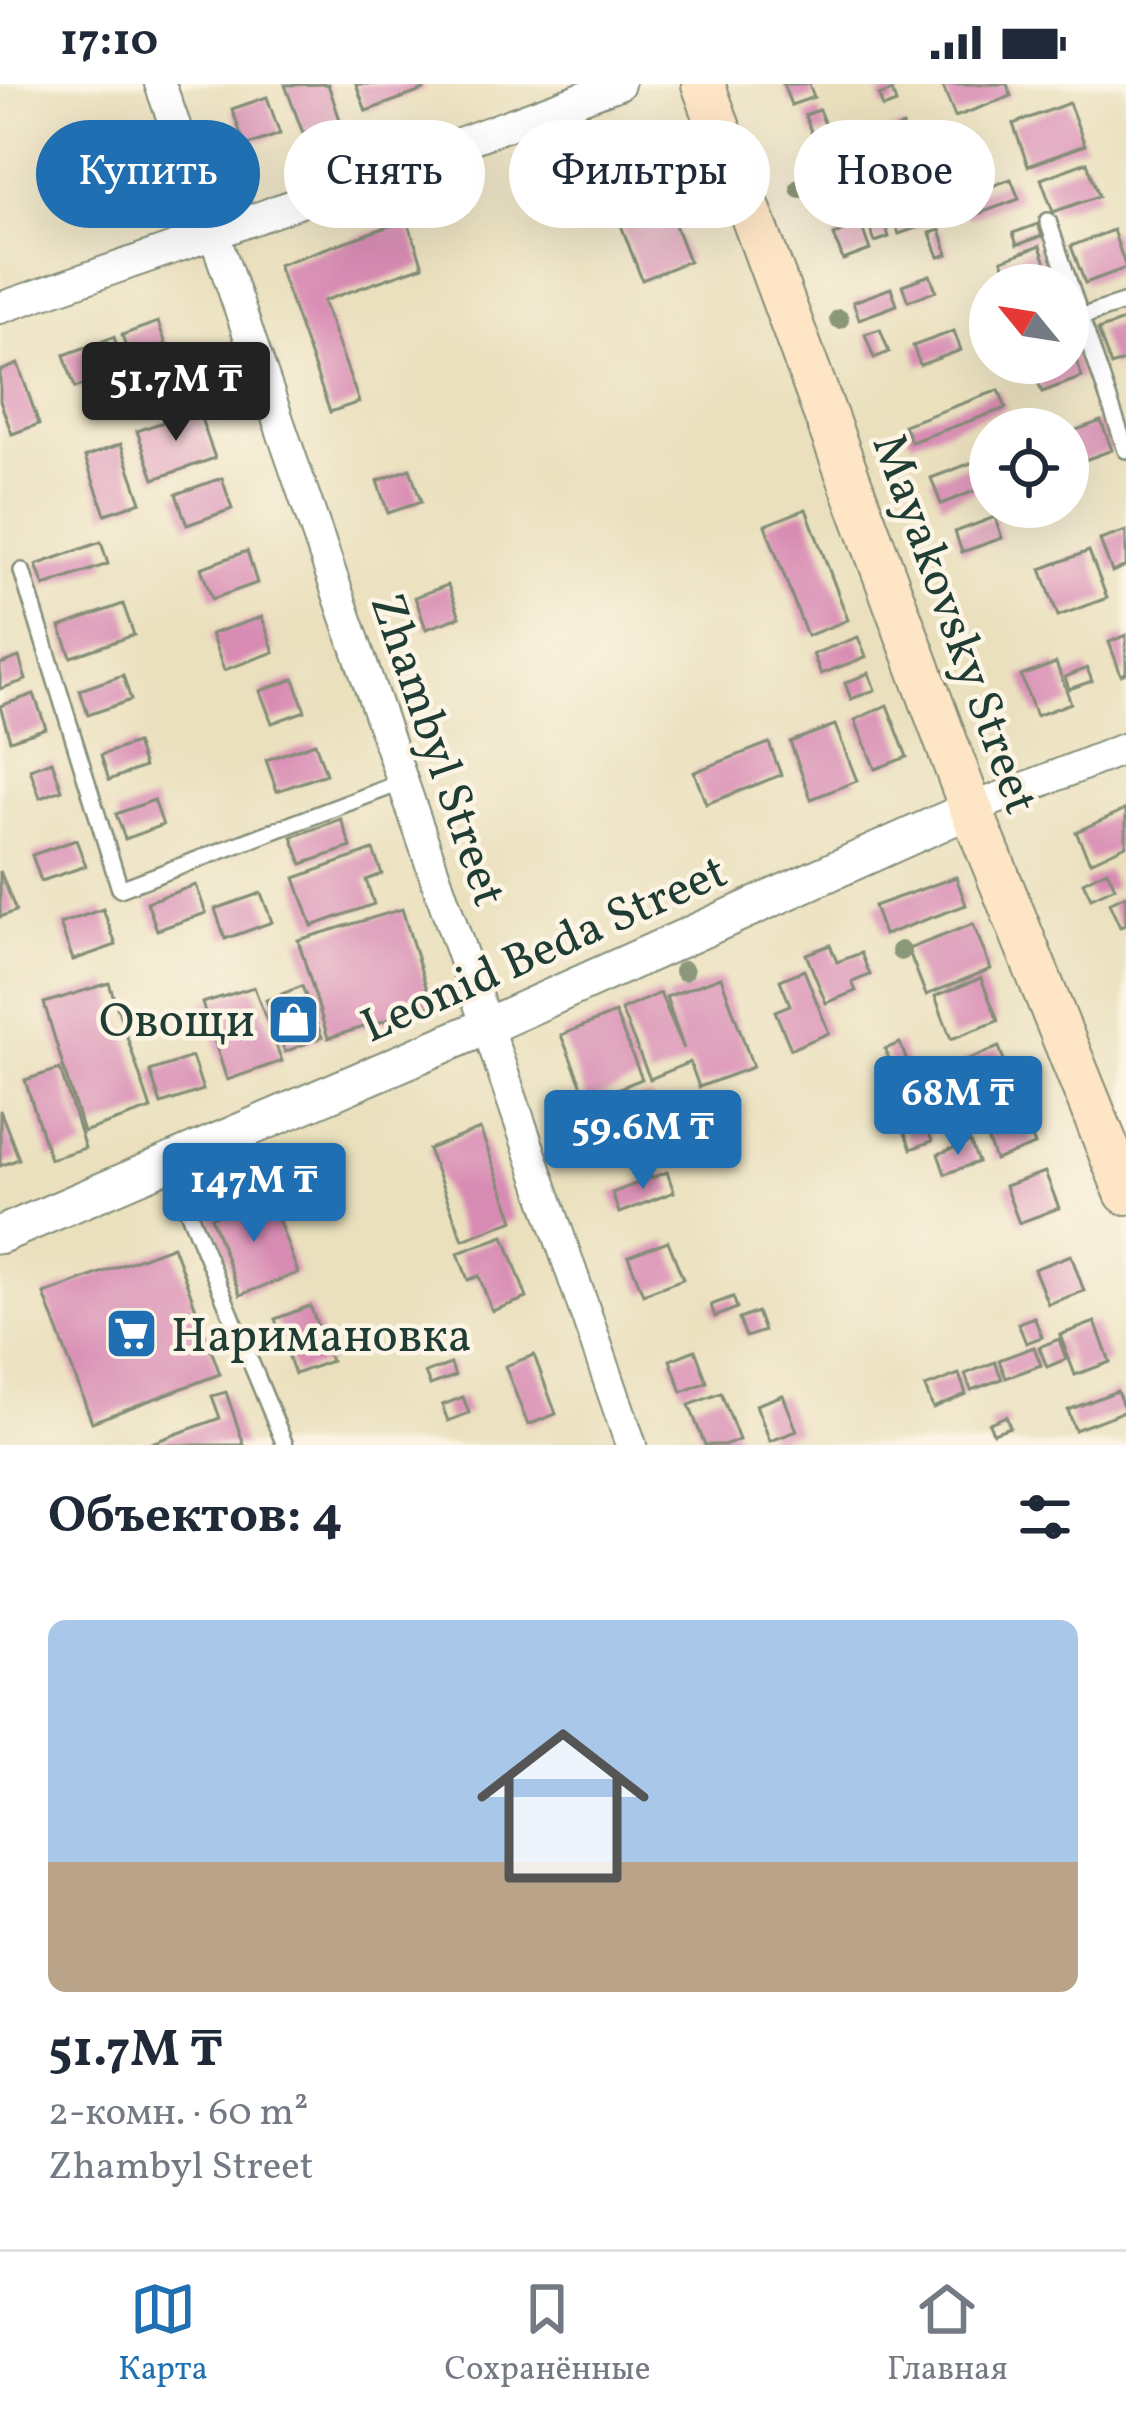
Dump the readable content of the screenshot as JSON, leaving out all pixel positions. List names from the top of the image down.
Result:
{
  "streets": {
    "main road": ["Mayakovsky Street"],
    "street": ["Zhambyl Street", "Leonid Beda Street"]
  },
  "crossings": [
    ["Mayakovsky Street", "Leonid Beda Street"],
    ["Zhambyl Street", "Leonid Beda Street"]
  ],
  "places": {
    "shop": ["Овощи"],
    "supermarket": ["Наримановка"]
  },
  "north": "top left",
  "page": {
    "status": "17:10",
    "chip": [
      "Купить",
      "Снять",
      "Фильтры",
      "Новое"
    ],
    "price": [
      "51.7M ₸",
      "68M ₸",
      "59.6M ₸",
      "147M ₸"
    ],
    "heading": "Объектов: 4",
    "list": [
      {
        "name": "51.7M ₸",
        "note": "2-комн. · 60 m² · Zhambyl Street"
      }
    ],
    "tabs": ["Карта", "Сохранённые", "Главная"]
  }
}
